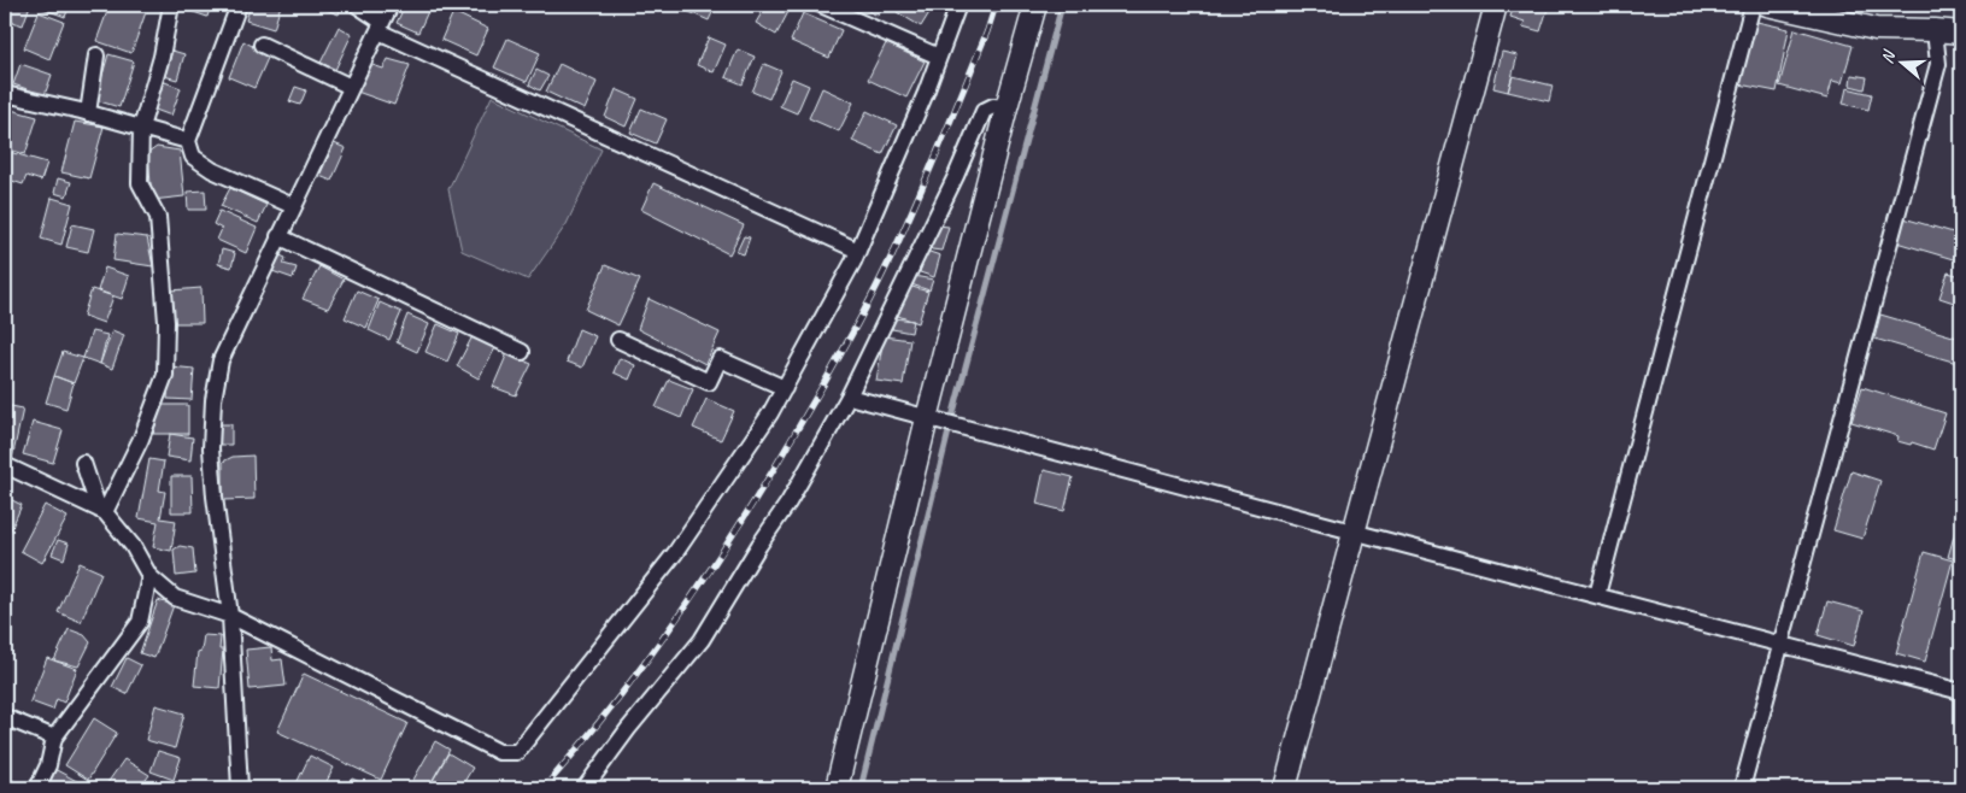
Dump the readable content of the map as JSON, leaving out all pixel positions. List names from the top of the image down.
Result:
{
  "north": "left"
}
